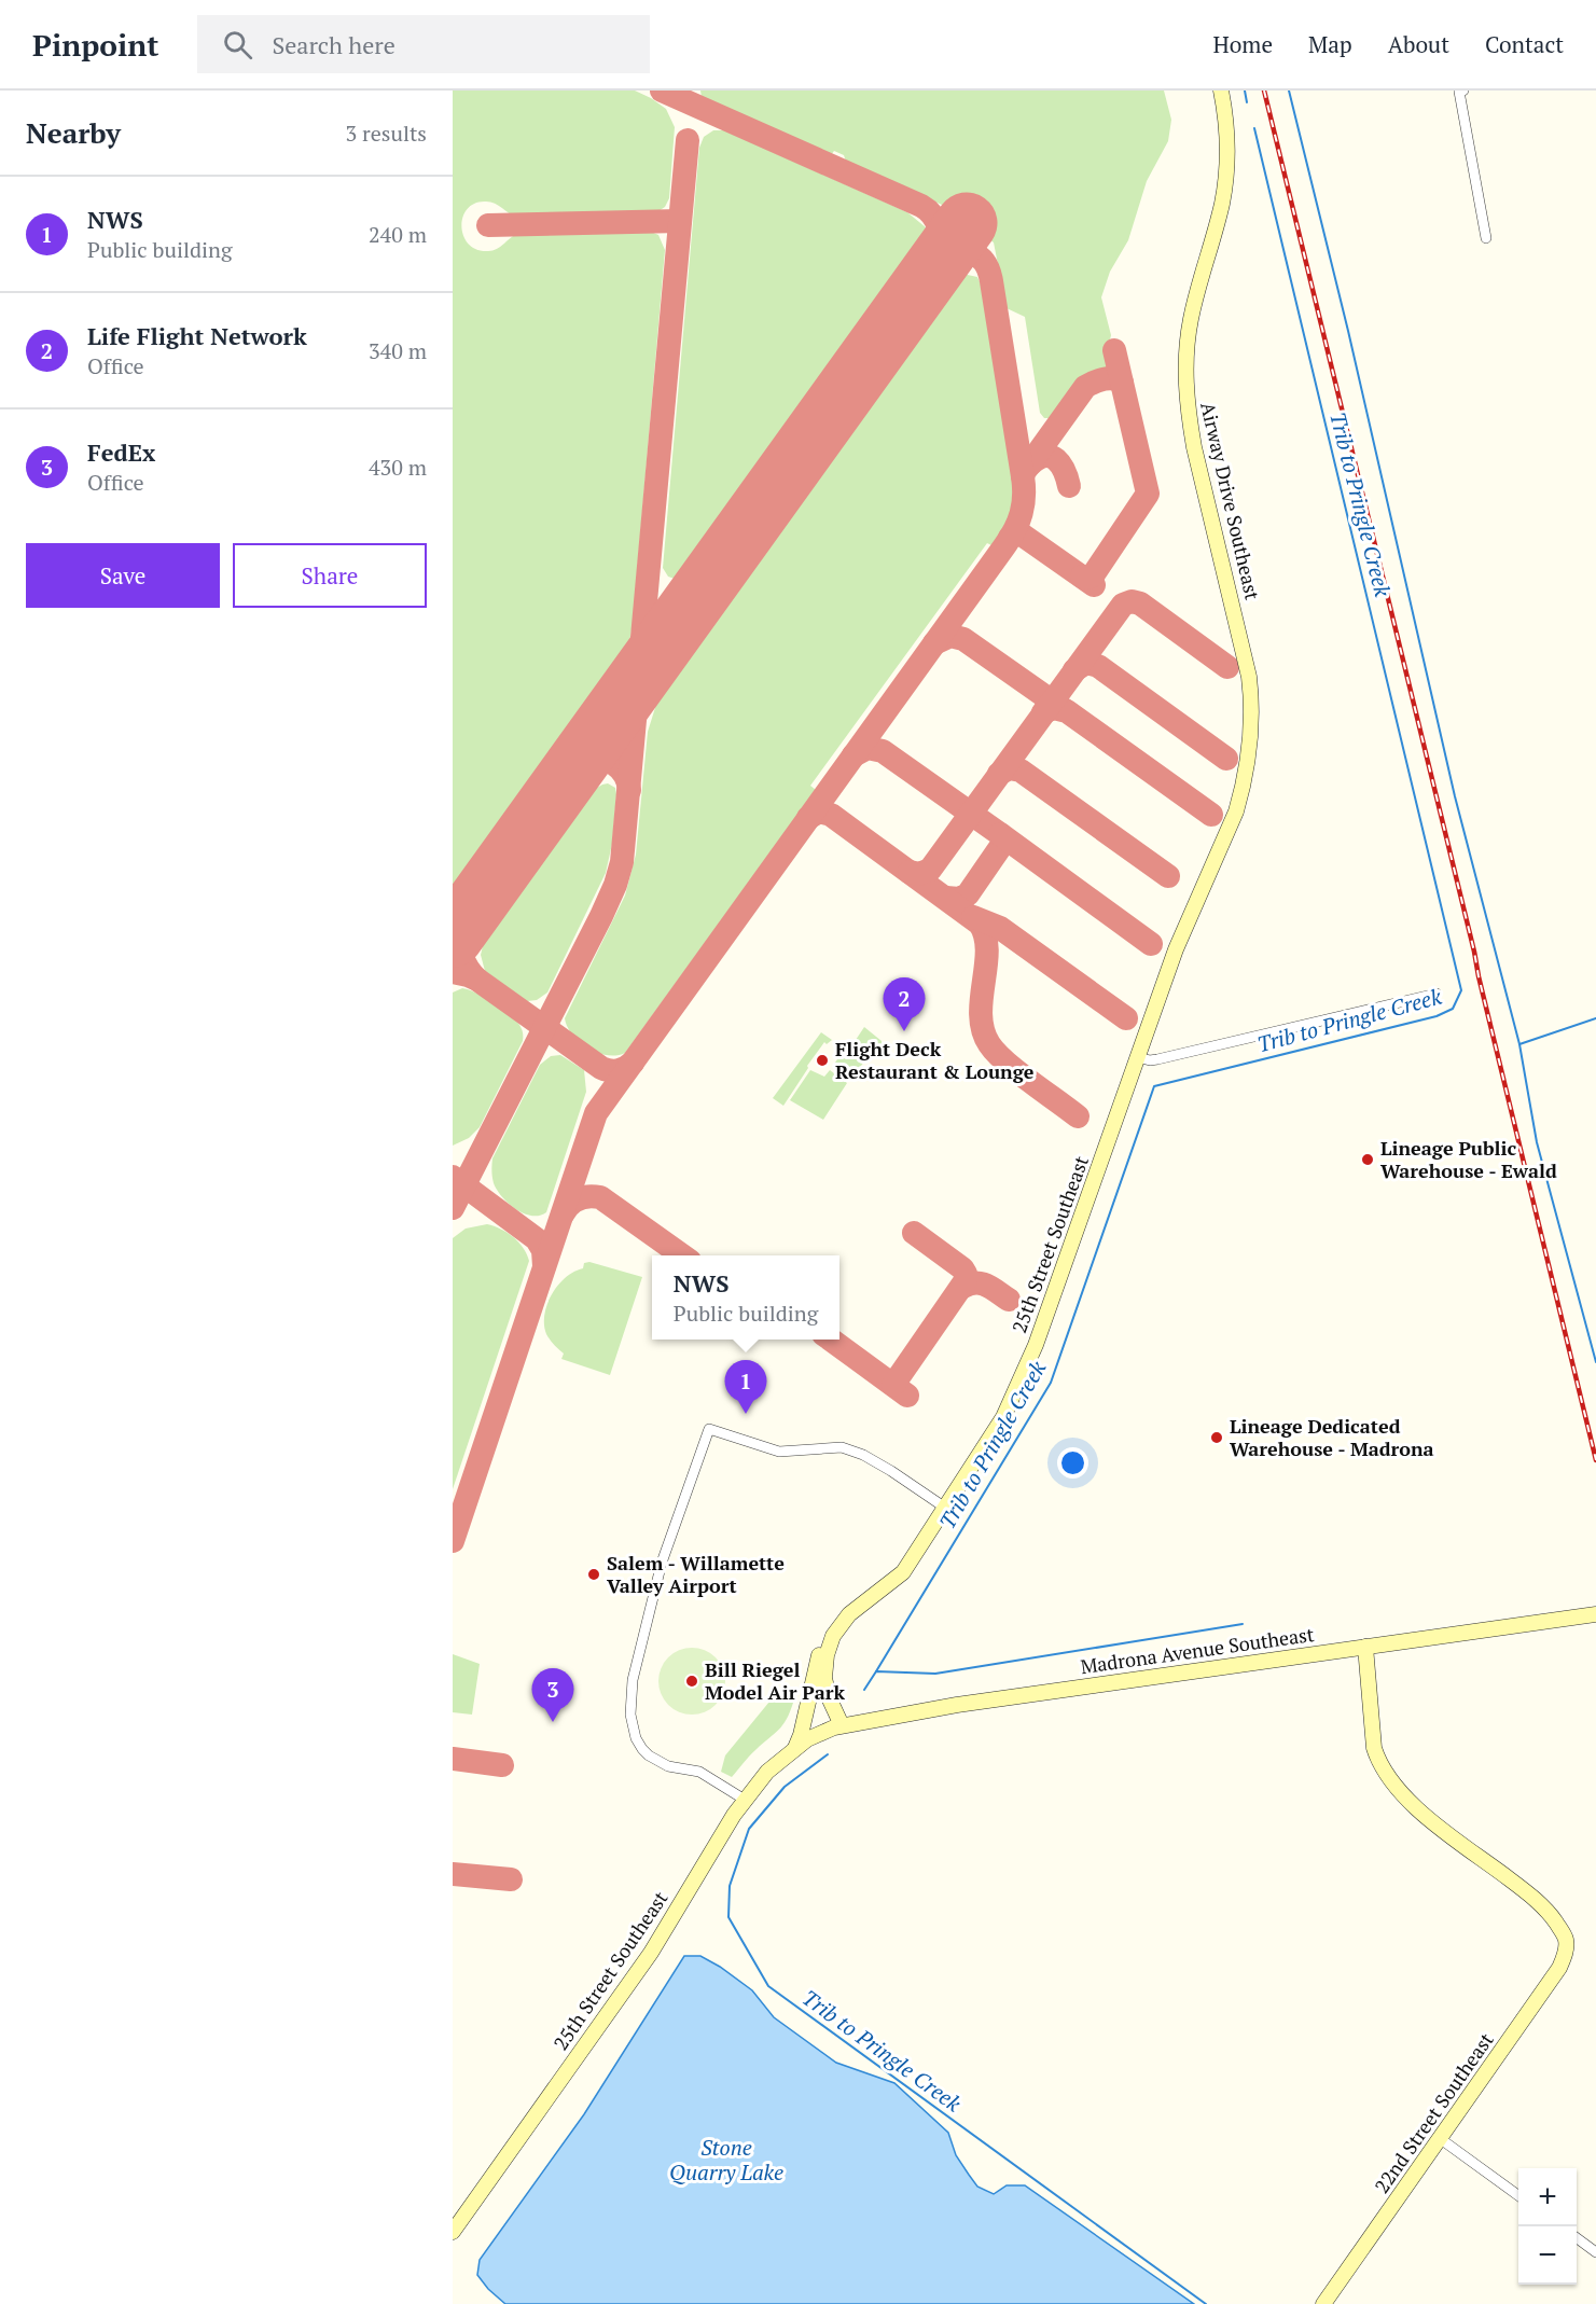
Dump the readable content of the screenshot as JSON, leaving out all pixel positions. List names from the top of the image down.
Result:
{
  "streets": {
    "street": [
      "Airway Drive Southeast",
      "25th Street Southeast",
      "Madrona Avenue Southeast",
      "22nd Street Southeast"
    ]
  },
  "crossings": [
    ["Airway Drive Southeast", "25th Street Southeast"],
    ["25th Street Southeast", "Madrona Avenue Southeast"],
    ["Madrona Avenue Southeast", "22nd Street Southeast"]
  ],
  "water": ["Trib to Pringle Creek", "Stone Quarry Lake"],
  "places": [
    "Flight Deck Restaurant & Lounge",
    "Lineage Public Warehouse - Ewald",
    "Lineage Dedicated Warehouse - Madrona",
    "Salem - Willamette Valley Airport",
    "Bill Riegel Model Air Park"
  ],
  "page": {
    "header": "Pinpoint",
    "search": "Search here",
    "nav": [
      "Home",
      "Map",
      "About",
      "Contact"
    ],
    "heading": ["Nearby", "3 results"],
    "list": [
      {
        "mark": "1",
        "name": "NWS",
        "note": "Public building",
        "value": "240 m"
      },
      {
        "mark": "2",
        "name": "Life Flight Network",
        "note": "Office",
        "value": "340 m"
      },
      {
        "mark": "3",
        "name": "FedEx",
        "note": "Office",
        "value": "430 m"
      }
    ],
    "buttons": ["Save", "Share"],
    "pins": ["2", "1", "3"],
    "popup": ["NWS", "Public building"],
    "map_buttons": ["+", "−"]
  }
}
